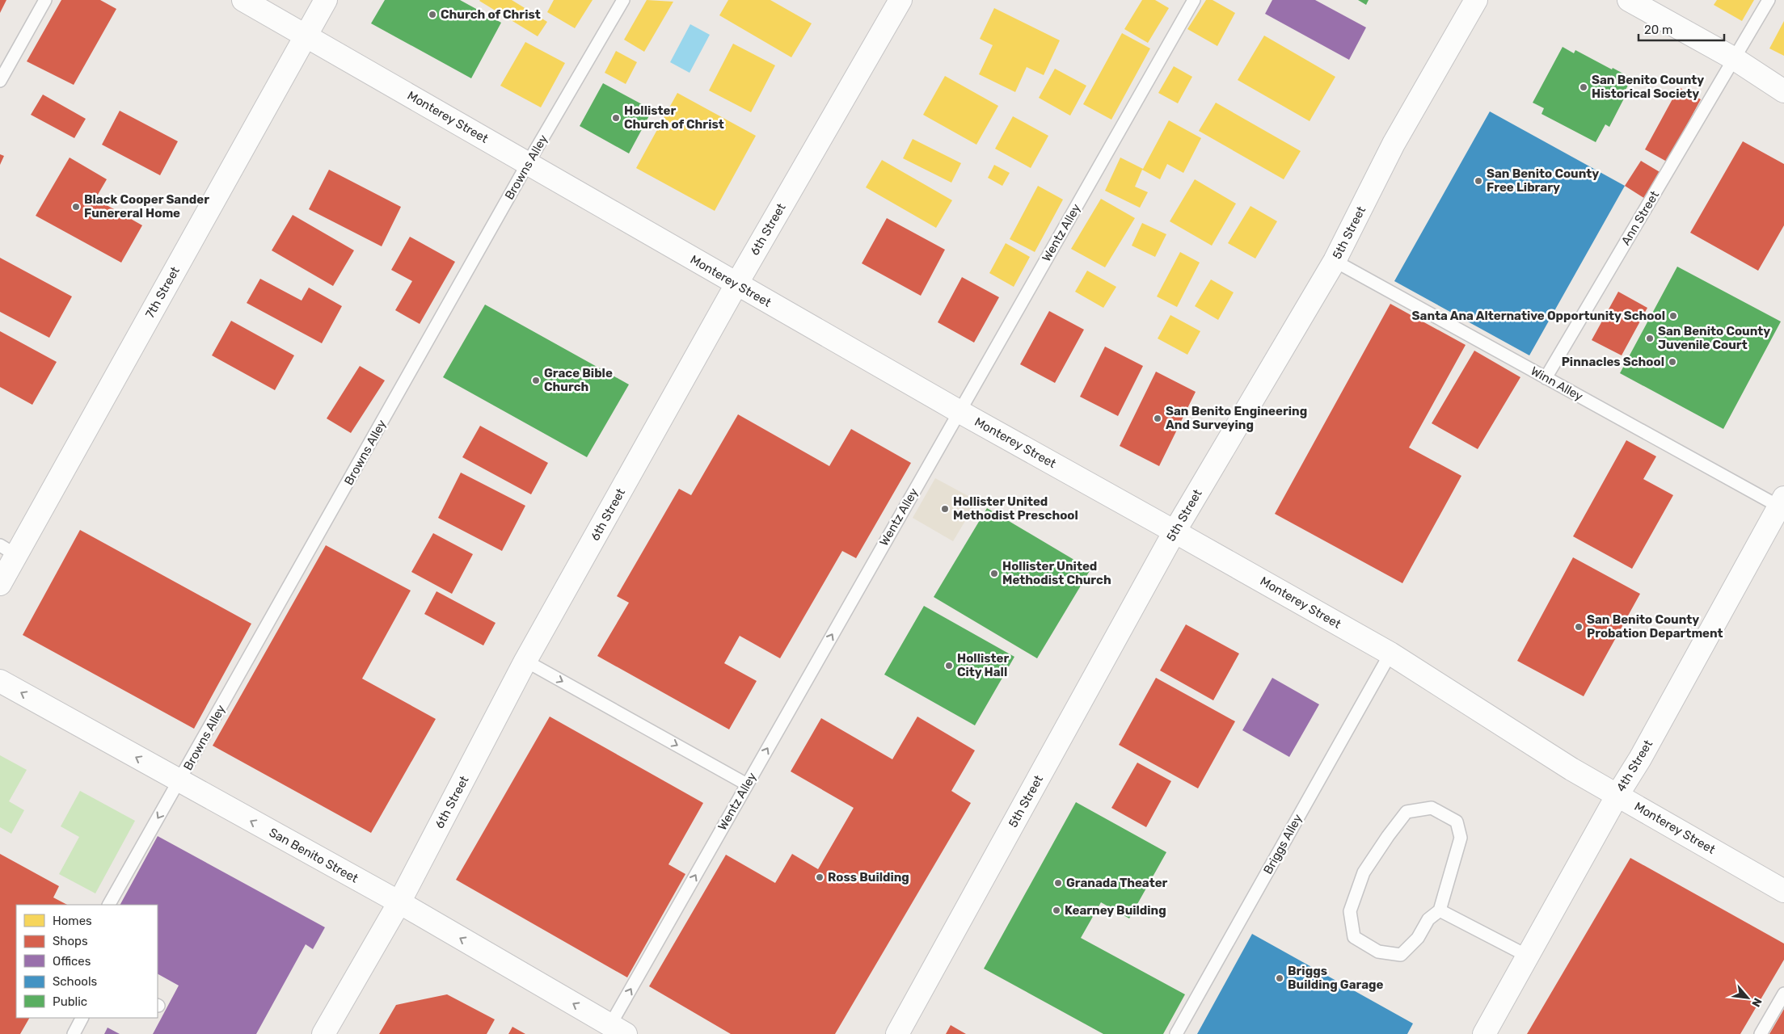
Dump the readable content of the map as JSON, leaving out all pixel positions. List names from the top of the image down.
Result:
{
  "streets": {
    "street": [
      "Monterey Street",
      "6th Street",
      "5th Street",
      "7th Street",
      "4th Street",
      "San Benito Street"
    ],
    "lane": [
      "Browns Alley",
      "Ann Street",
      "Wentz Alley",
      "Winn Alley",
      "Briggs Alley"
    ]
  },
  "crossings": [
    ["Monterey Street", "Browns Alley"],
    ["Monterey Street", "6th Street"],
    ["Monterey Street", "Wentz Alley"],
    ["Monterey Street", "5th Street"],
    ["Monterey Street", "7th Street"],
    ["Monterey Street", "4th Street"],
    ["Monterey Street", "Briggs Alley"],
    ["Browns Alley", "San Benito Street"],
    ["Ann Street", "Winn Alley"],
    ["6th Street", "San Benito Street"],
    ["Wentz Alley", "San Benito Street"],
    ["5th Street", "Winn Alley"],
    ["Winn Alley", "4th Street"]
  ],
  "one_way": ["Wentz Alley", "San Benito Street"],
  "places": [
    "Church of Christ",
    "San Benito County Historical Society",
    "Hollister Church of Christ",
    "San Benito County Free Library",
    "Black Cooper Sander Funereral Home",
    "Santa Ana Alternative Opportunity School",
    "San Benito County Juvenile Court",
    "Pinnacles School",
    "Grace Bible Church",
    "San Benito Engineering And Surveying",
    "Hollister United Methodist Preschool",
    "Hollister United Methodist Church",
    "San Benito County Probation Department",
    "Hollister City Hall",
    "Ross Building",
    "Granada Theater",
    "Kearney Building",
    "Briggs Building Garage"
  ],
  "legend": [
    "Homes",
    "Shops",
    "Offices",
    "Schools",
    "Public"
  ],
  "scale_bar": "20 m",
  "north": "bottom right"
}
